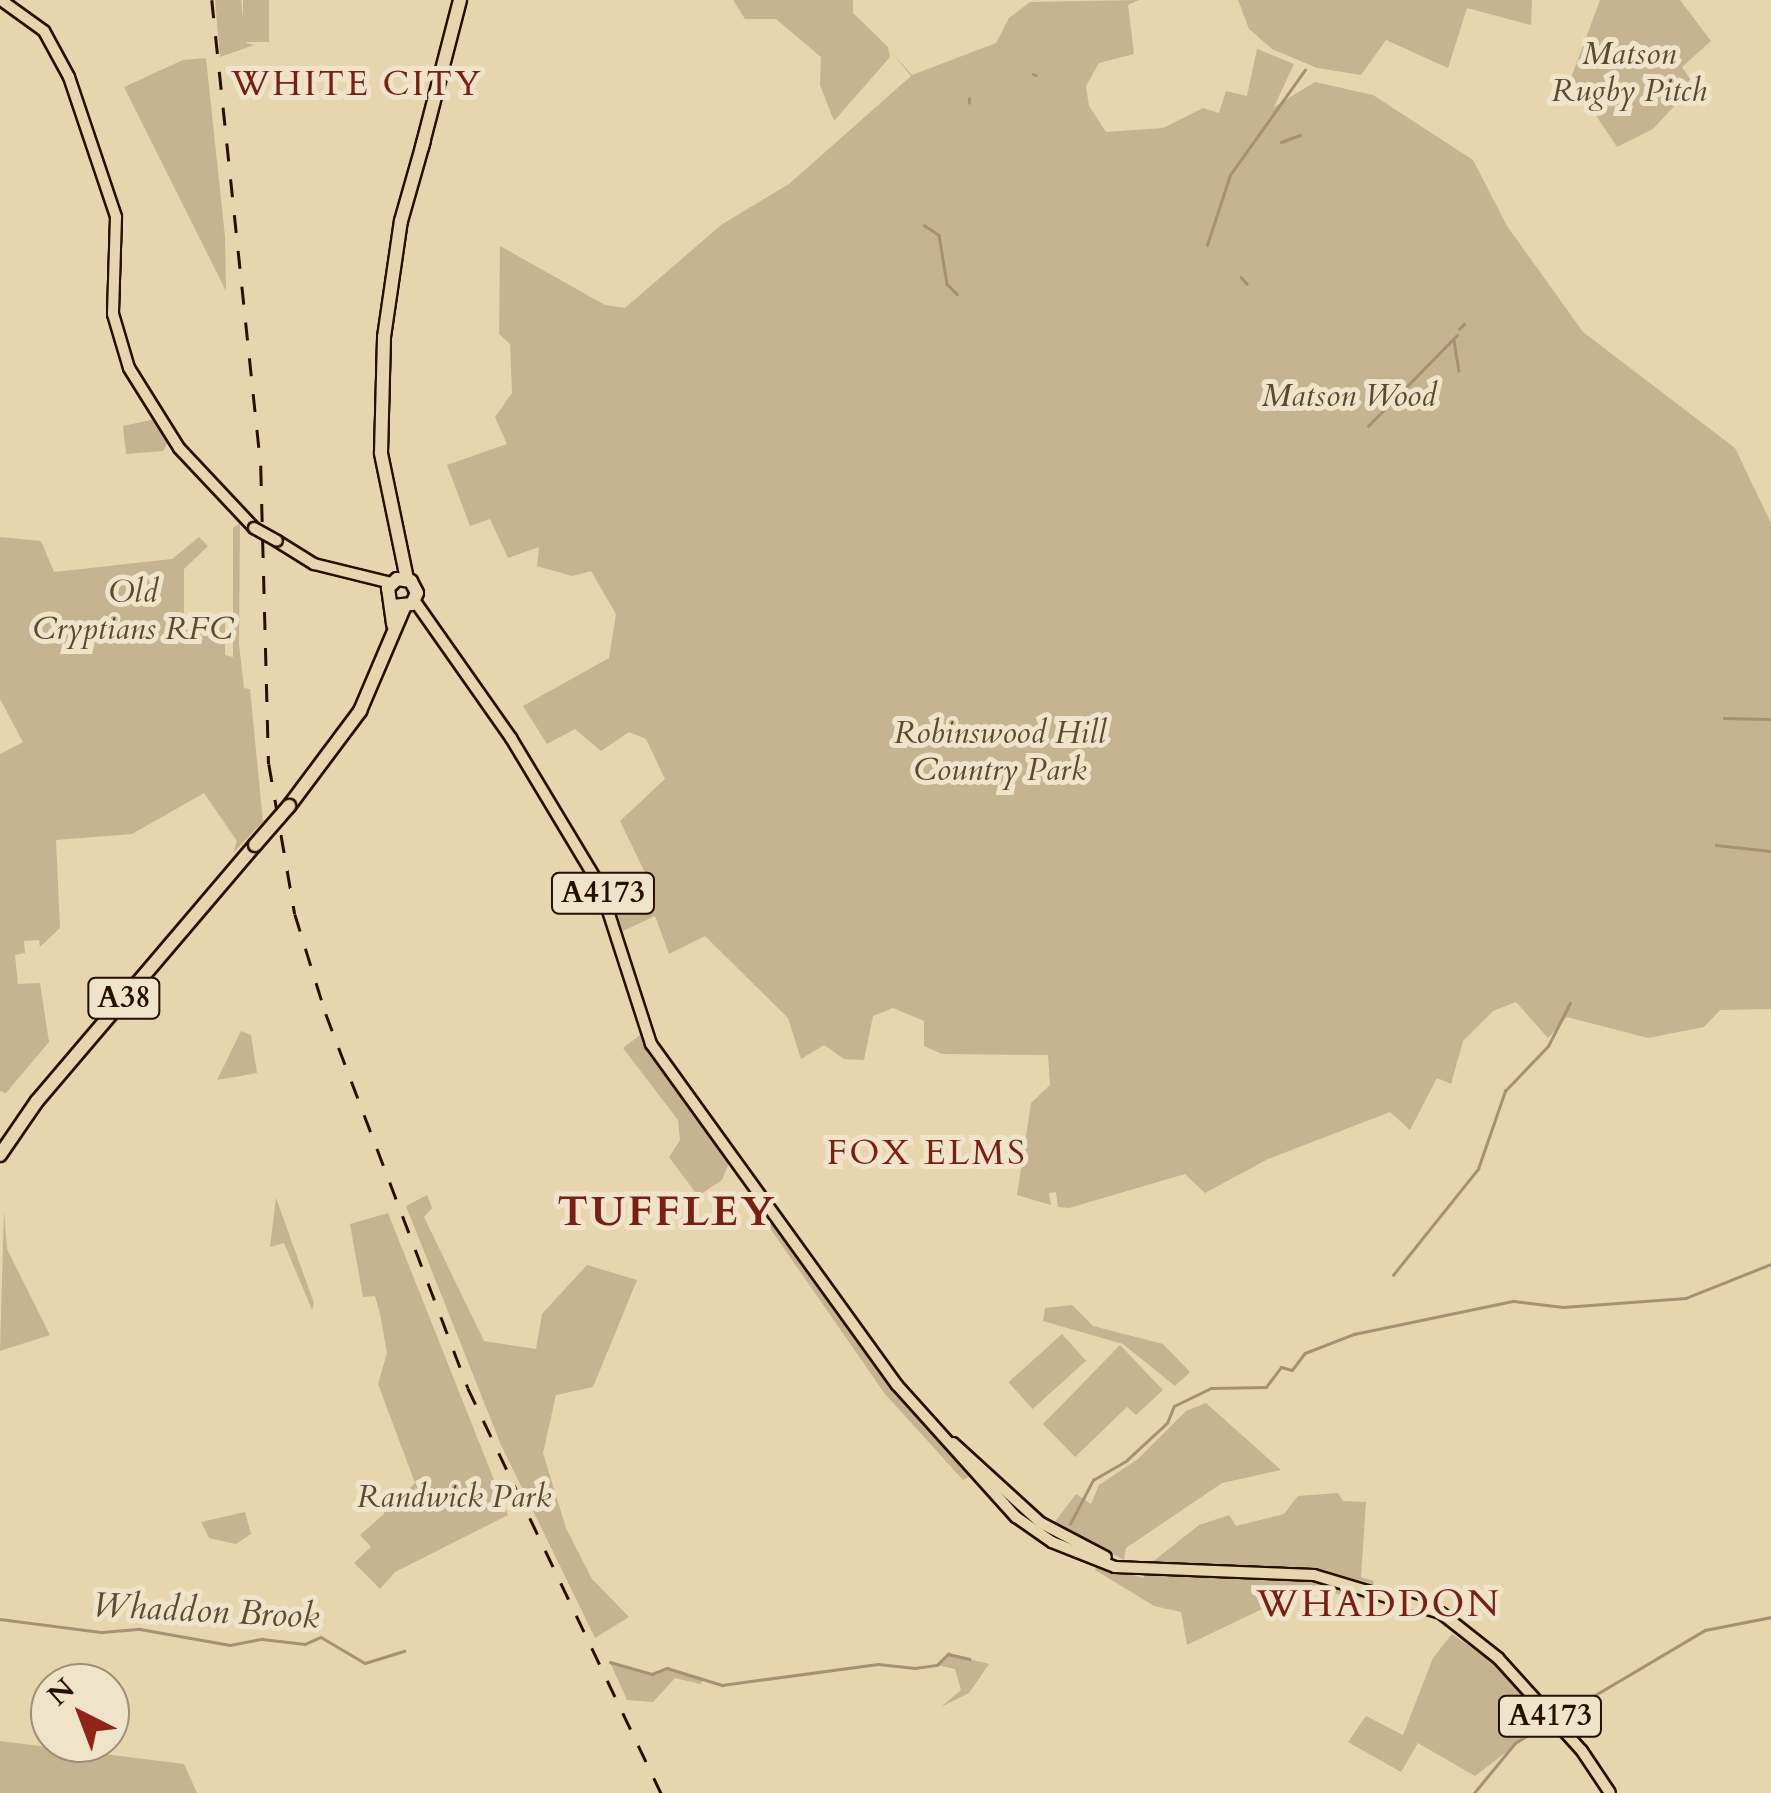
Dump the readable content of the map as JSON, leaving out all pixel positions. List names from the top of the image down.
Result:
{
  "streets": {
    "highway": ["A38"],
    "main road": ["A4173"]
  },
  "crossings": [
    ["A4173", "A38"]
  ],
  "districts": [
    "WHITE CITY",
    "FOX ELMS",
    "TUFFLEY",
    "WHADDON"
  ],
  "water": ["Whaddon Brook"],
  "parks": [
    "Matson Rugby Pitch",
    "Matson Wood",
    "Old Cryptians RFC",
    "Robinswood Hill Country Park",
    "Randwick Park"
  ],
  "north": "top left"
}
